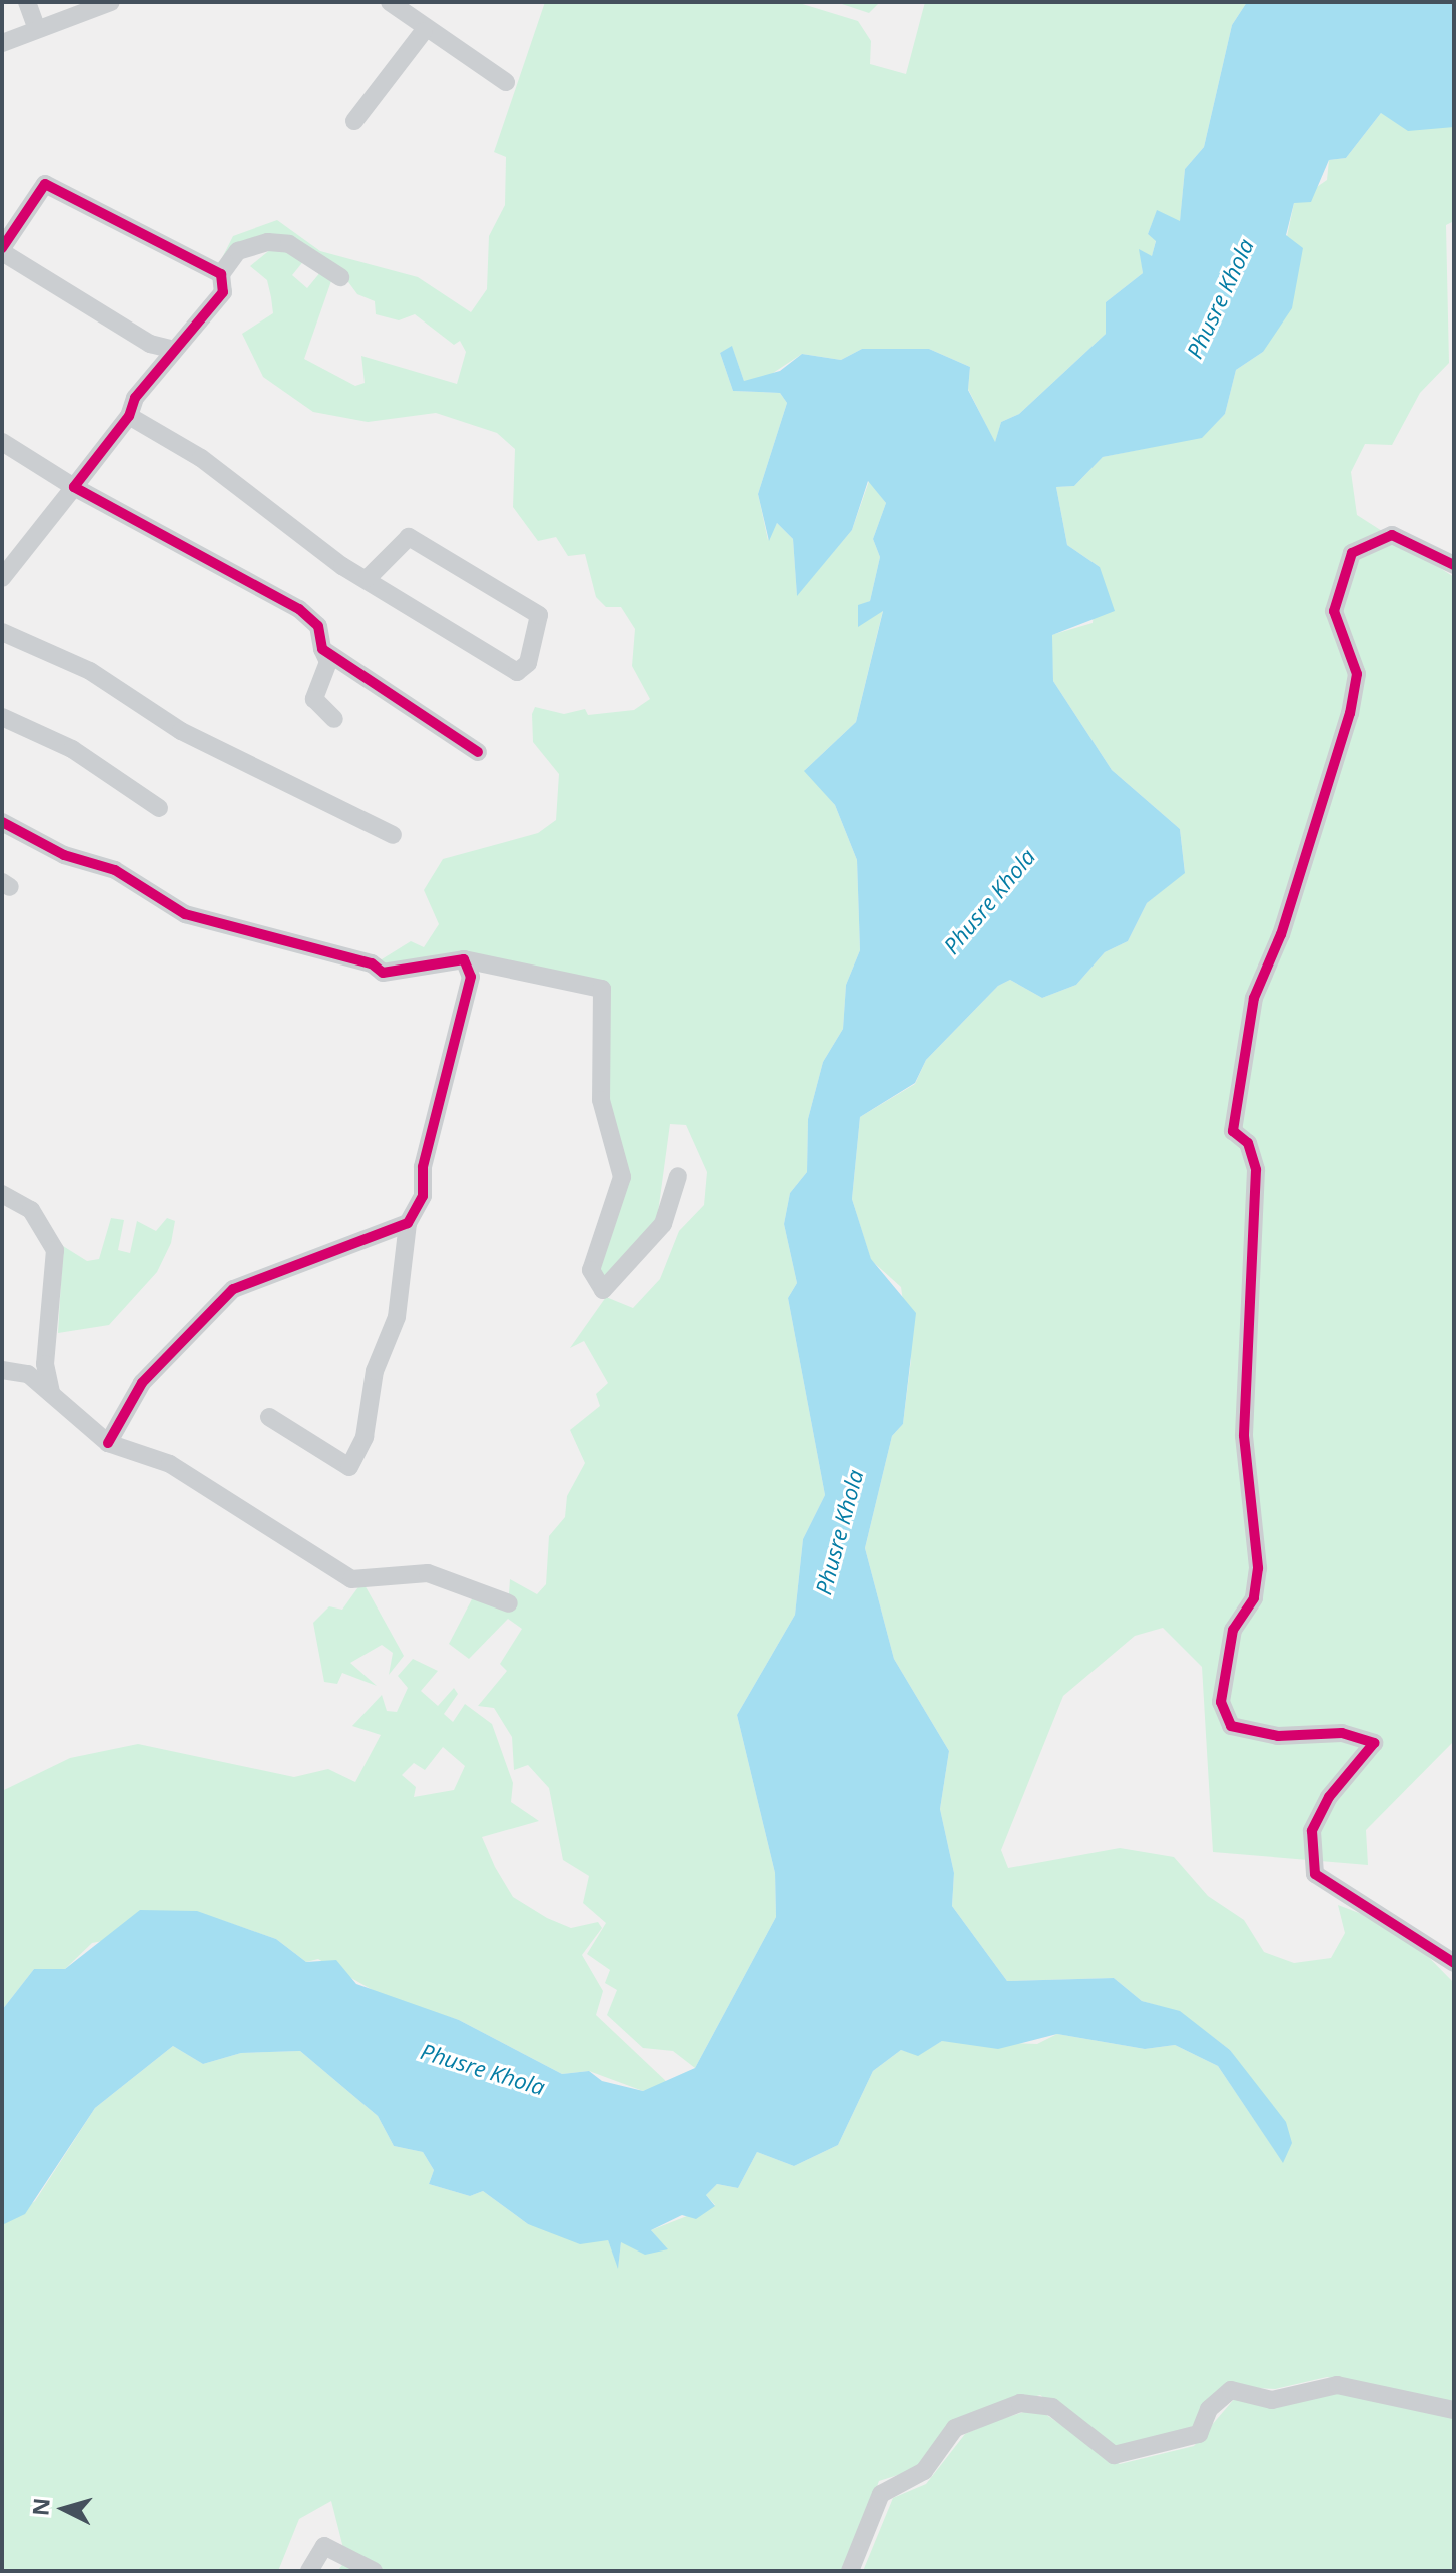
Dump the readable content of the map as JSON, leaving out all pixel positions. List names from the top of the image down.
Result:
{
  "water": ["Phusre Khola"],
  "north": "left"
}
